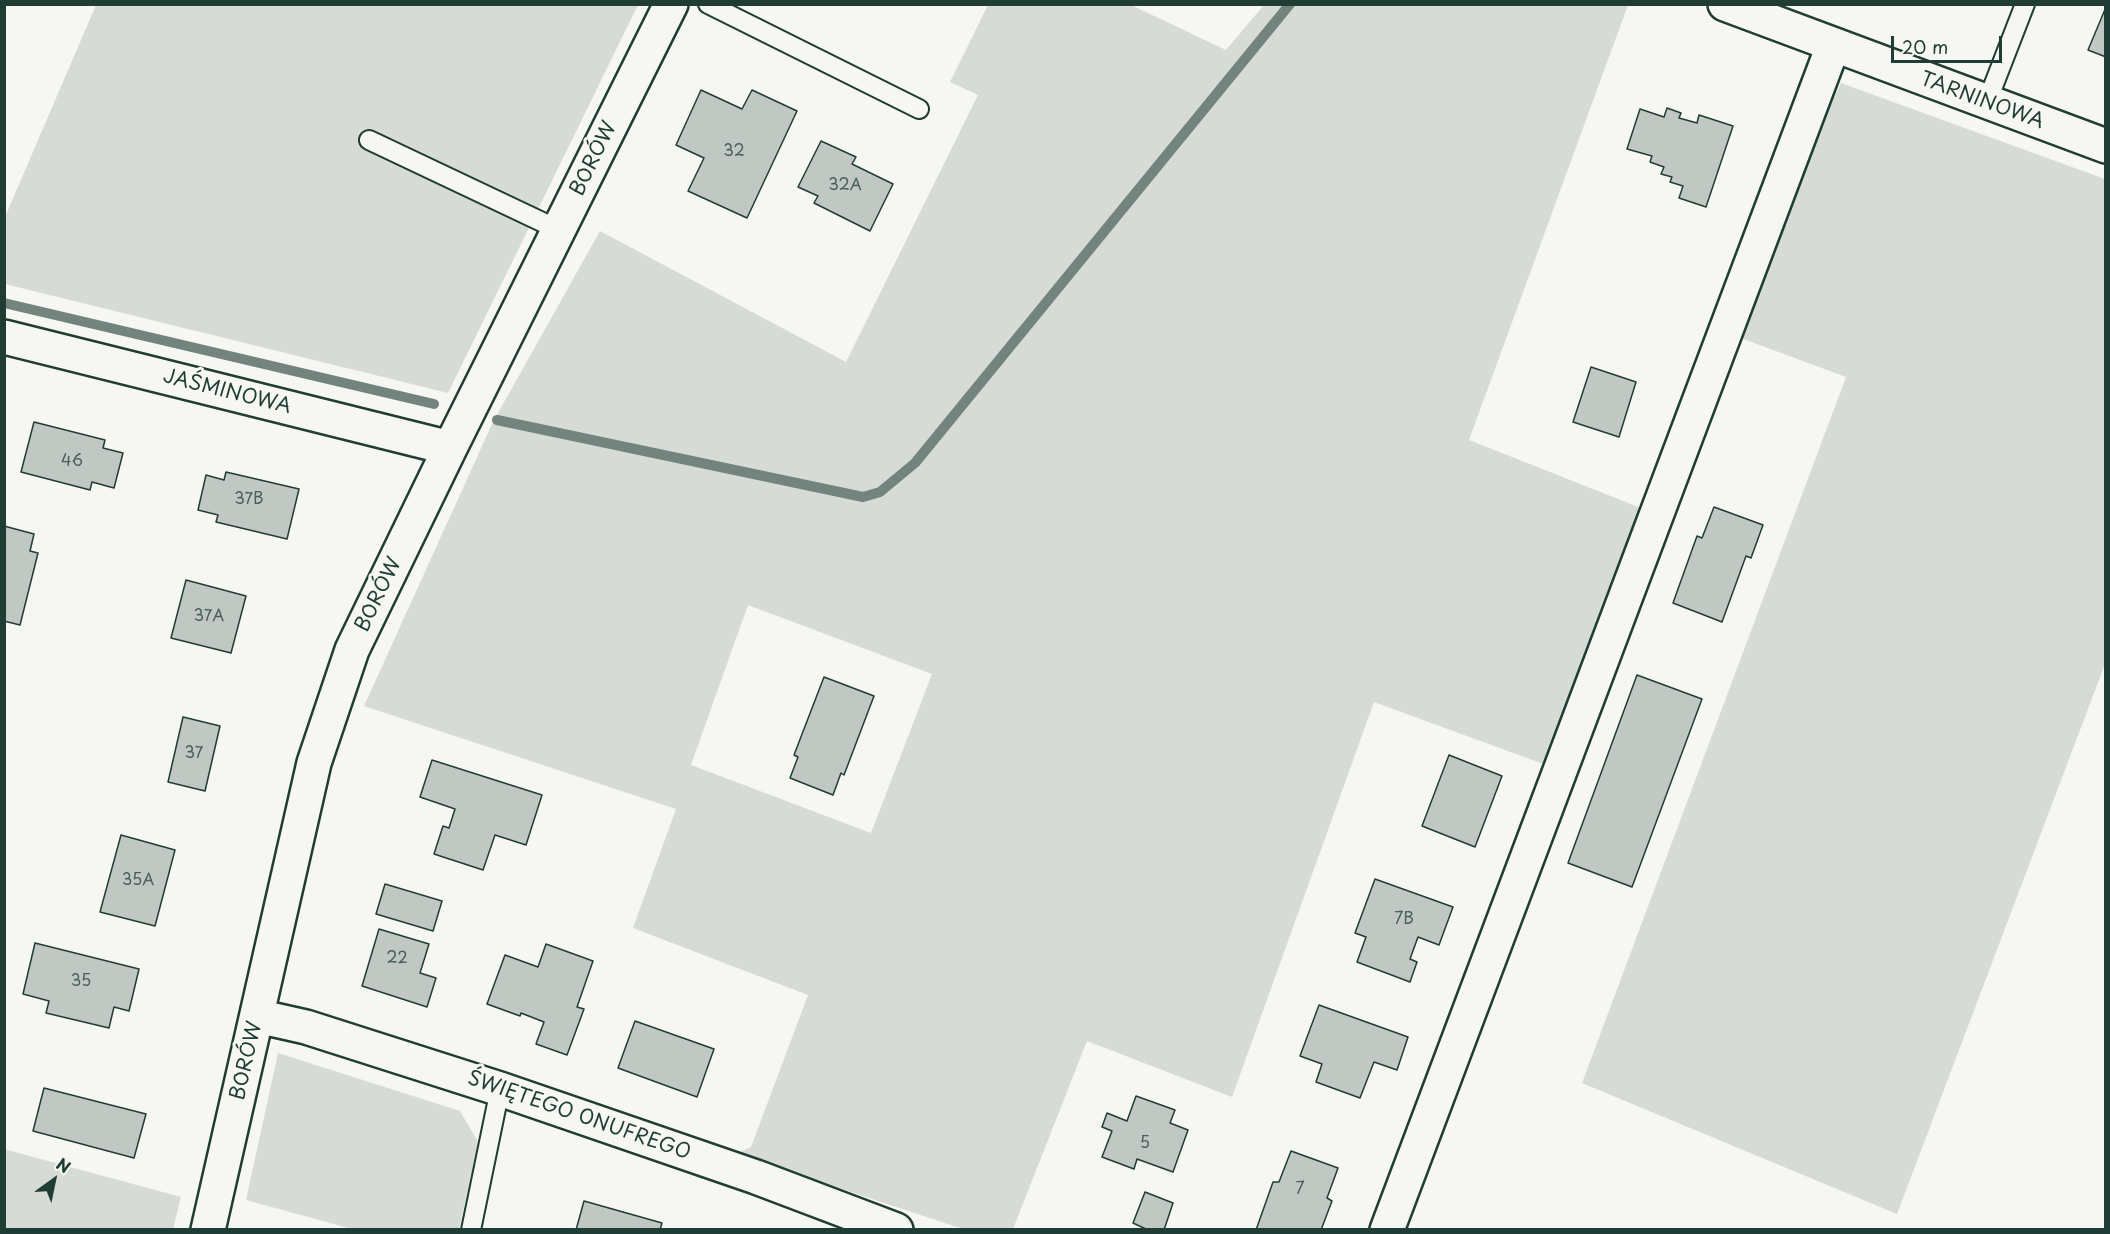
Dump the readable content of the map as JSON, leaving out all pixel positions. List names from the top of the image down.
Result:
{
  "streets": {
    "street": [
      "TARNINOWA",
      "BORÓW",
      "JAŚMINOWA",
      "ŚWIĘTEGO ONUFREGO"
    ]
  },
  "crossings": [
    ["BORÓW", "JAŚMINOWA"],
    ["BORÓW", "ŚWIĘTEGO ONUFREGO"]
  ],
  "house_numbers": [
    "32",
    "32A",
    "46",
    "37B",
    "37A",
    "37",
    "35A",
    "7B",
    "22",
    "35",
    "5",
    "7"
  ],
  "scale_bar": "20 m",
  "north": "top right"
}
